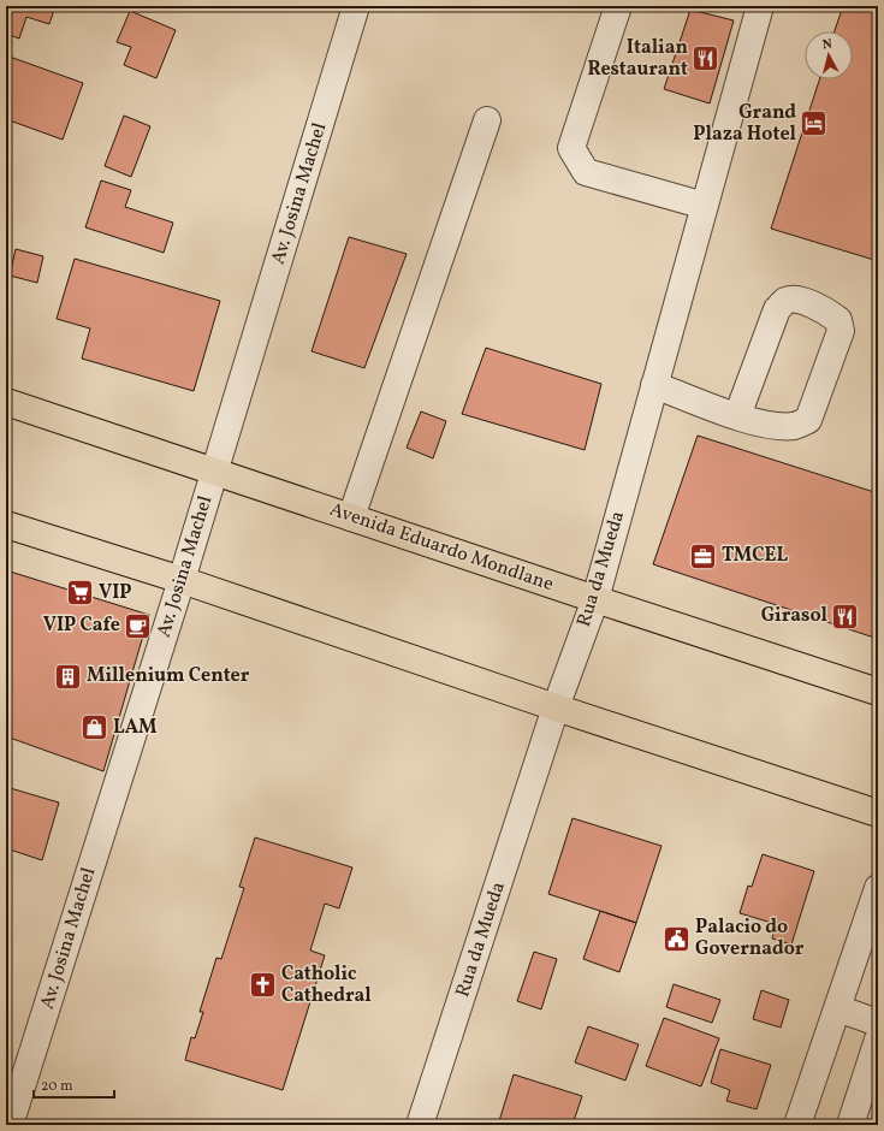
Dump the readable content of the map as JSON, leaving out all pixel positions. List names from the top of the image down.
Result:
{
  "streets": {
    "main road": ["Avenida Eduardo Mondlane"],
    "street": ["Av. Josina Machel", "Rua da Mueda"]
  },
  "crossings": [
    ["Av. Josina Machel", "Avenida Eduardo Mondlane"],
    ["Avenida Eduardo Mondlane", "Rua da Mueda"]
  ],
  "places": {
    "restaurant": ["Italian Restaurant", "Girasol"],
    "hotel": ["Grand Plaza Hotel"],
    "office": ["TMCEL"],
    "supermarket": ["VIP"],
    "cafe": ["VIP Cafe"],
    "building": ["Millenium Center"],
    "shop": ["LAM"],
    "public building": ["Palacio do Governador"],
    "church": ["Catholic Cathedral"]
  },
  "scale_bar": "20 m",
  "north": "top"
}
